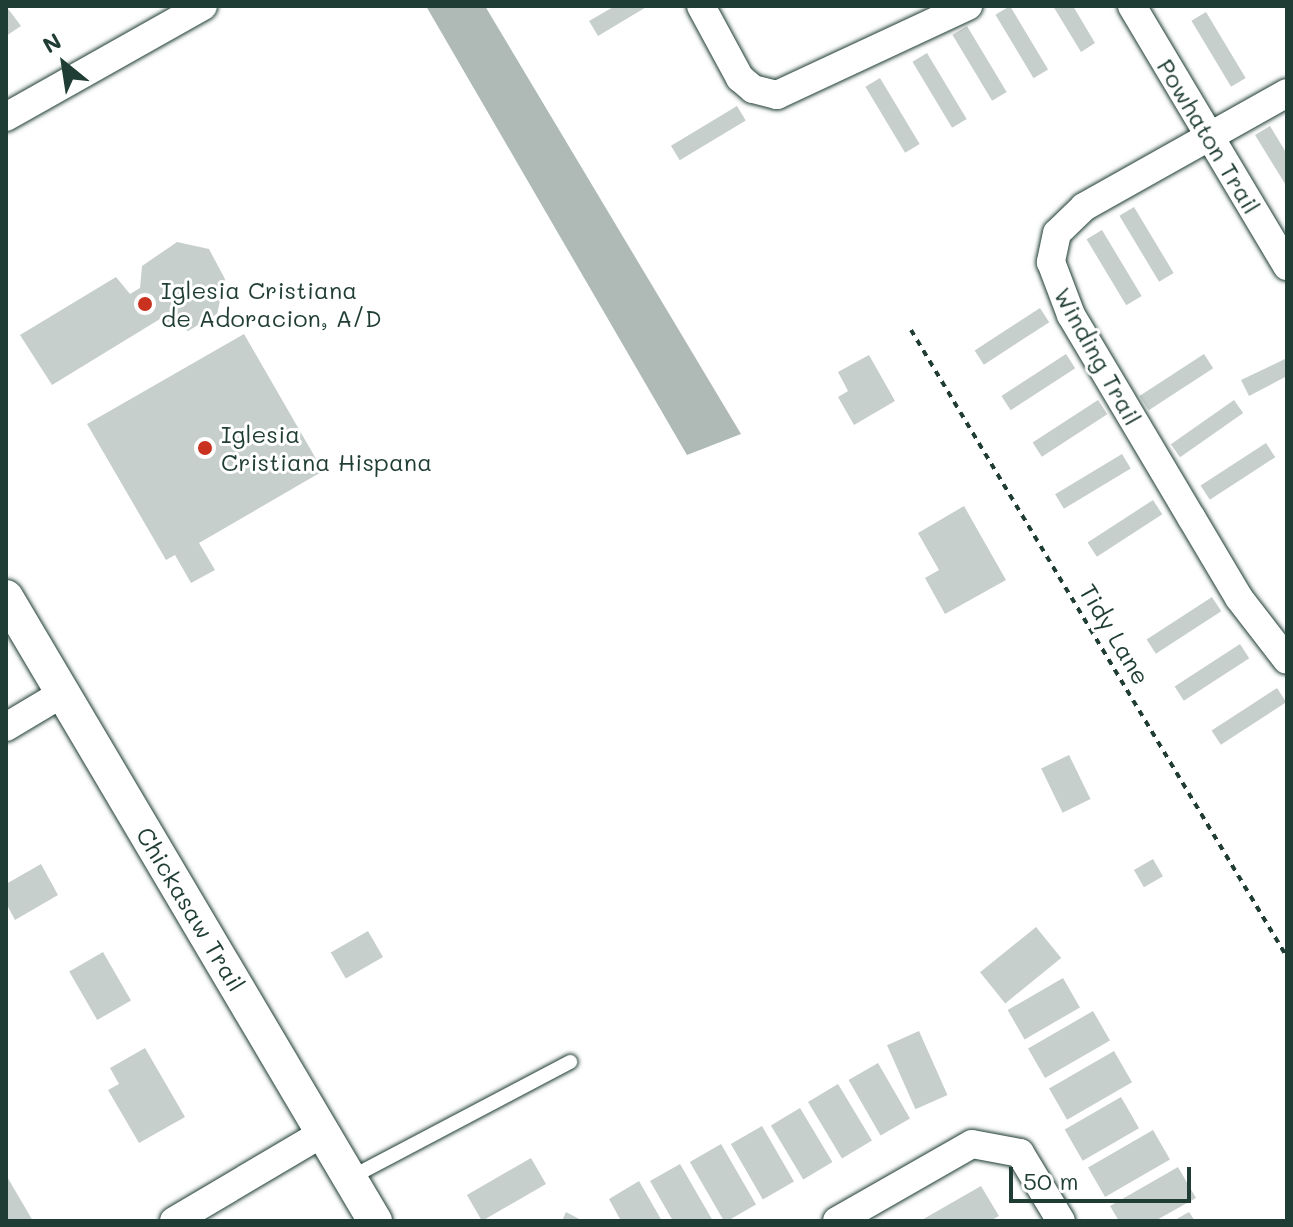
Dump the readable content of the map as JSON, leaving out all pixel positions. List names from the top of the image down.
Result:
{
  "streets": {
    "street": ["Powhaton Trail", "Winding Trail", "Chickasaw Trail"],
    "path": ["Tidy Lane"]
  },
  "crossings": [
    ["Powhaton Trail", "Winding Trail"]
  ],
  "places": ["Iglesia Cristiana de Adoracion, A/D", "Iglesia Cristiana Hispana"],
  "scale_bar": "50 m",
  "north": "top left"
}
